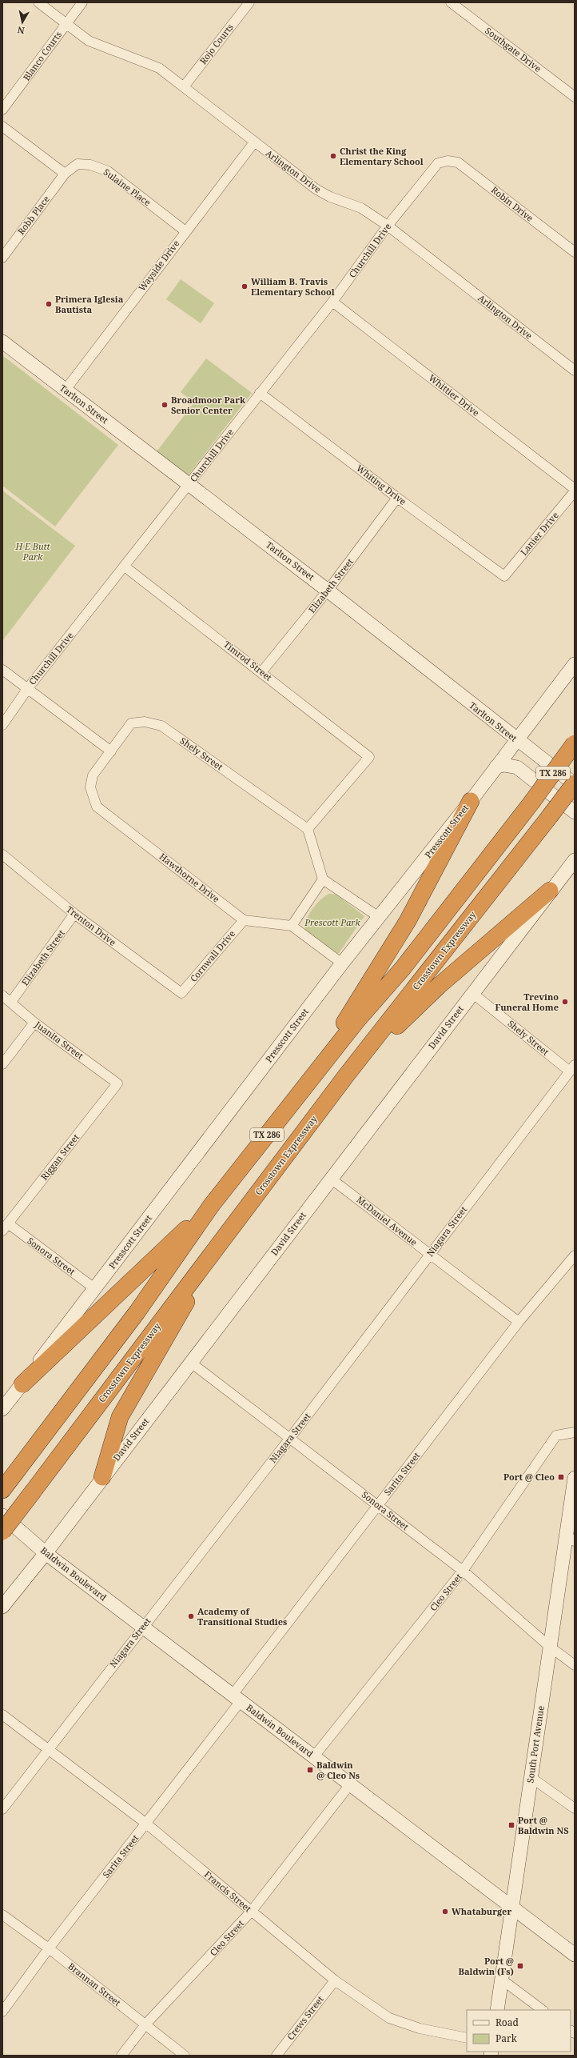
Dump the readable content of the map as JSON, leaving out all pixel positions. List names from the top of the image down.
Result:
{
  "streets": {
    "highway": ["TX 286", "Crosstown Expressway"],
    "main road": [
      "Tarlton Street",
      "Presscott Street",
      "David Street",
      "Baldwin Boulevard",
      "South Port Avenue"
    ],
    "street": [
      "Rojo Courts",
      "Southgate Drive",
      "Blanco Courts",
      "Arlington Drive",
      "Sulaine Place",
      "Robin Drive",
      "Robb Place",
      "Churchill Drive",
      "Wayside Drive",
      "Whittier Drive",
      "Whiting Drive",
      "Lanier Drive",
      "Elizabeth Street",
      "Timrod Street",
      "Shely Street",
      "Hawthorne Drive",
      "Trenton Drive",
      "Cornwall Drive",
      "Juanita Street",
      "Riggan Street",
      "McDaniel Avenue",
      "Niagara Street",
      "Sonora Street",
      "Sarita Street",
      "Cleo Street",
      "Francis Street",
      "Brannan Street",
      "Crews Street"
    ]
  },
  "crossings": [
    ["Rojo Courts", "Arlington Drive"],
    ["Blanco Courts", "Arlington Drive"],
    ["Arlington Drive", "Churchill Drive"],
    ["Arlington Drive", "Wayside Drive"],
    ["Sulaine Place", "Robb Place"],
    ["Sulaine Place", "Wayside Drive"],
    ["Robin Drive", "Churchill Drive"],
    ["Churchill Drive", "Whittier Drive"],
    ["Churchill Drive", "Tarlton Street"],
    ["Churchill Drive", "Whiting Drive"],
    ["Churchill Drive", "Timrod Street"],
    ["Wayside Drive", "Tarlton Street"],
    ["Whittier Drive", "Lanier Drive"],
    ["Tarlton Street", "Elizabeth Street"],
    ["Tarlton Street", "Presscott Street"],
    ["Tarlton Street", "Crosstown Expressway"],
    ["Whiting Drive", "Lanier Drive"],
    ["Whiting Drive", "Elizabeth Street"],
    ["Elizabeth Street", "Timrod Street"],
    ["Elizabeth Street", "Trenton Drive"],
    ["Elizabeth Street", "Juanita Street"],
    ["Timrod Street", "Shely Street"],
    ["Shely Street", "Hawthorne Drive"],
    ["Shely Street", "David Street"],
    ["Shely Street", "Niagara Street"],
    ["Presscott Street", "Sonora Street"],
    ["Hawthorne Drive", "Cornwall Drive"],
    ["Trenton Drive", "Cornwall Drive"],
    ["David Street", "McDaniel Avenue"],
    ["David Street", "Sonora Street"],
    ["David Street", "Baldwin Boulevard"],
    ["Juanita Street", "Riggan Street"],
    ["Riggan Street", "Sonora Street"],
    ["McDaniel Avenue", "Niagara Street"],
    ["McDaniel Avenue", "Sarita Street"],
    ["Niagara Street", "Sonora Street"],
    ["Niagara Street", "Baldwin Boulevard"],
    ["Niagara Street", "Francis Street"],
    ["Sonora Street", "Sarita Street"],
    ["Sonora Street", "Cleo Street"],
    ["Sonora Street", "South Port Avenue"],
    ["Sarita Street", "Baldwin Boulevard"],
    ["Sarita Street", "Francis Street"],
    ["Sarita Street", "Brannan Street"],
    ["Baldwin Boulevard", "Cleo Street"],
    ["Baldwin Boulevard", "South Port Avenue"],
    ["Cleo Street", "Francis Street"],
    ["Cleo Street", "Brannan Street"],
    ["Francis Street", "Crews Street"]
  ],
  "parks": ["H E Butt Park", "Prescott Park"],
  "places": {
    "other": [
      "Christ the King Elementary School",
      "William B. Travis Elementary School",
      "Primera Iglesia Bautista",
      "Broadmoor Park Senior Center",
      "Trevino Funeral Home",
      "Academy of Transitional Studies",
      "Whataburger"
    ],
    "transit": [
      "Port @ Cleo",
      "Baldwin @ Cleo Ns",
      "Port @ Baldwin NS",
      "Port @ Baldwin (Fs)"
    ]
  },
  "legend": ["Road", "Park"],
  "north": "bottom"
}
